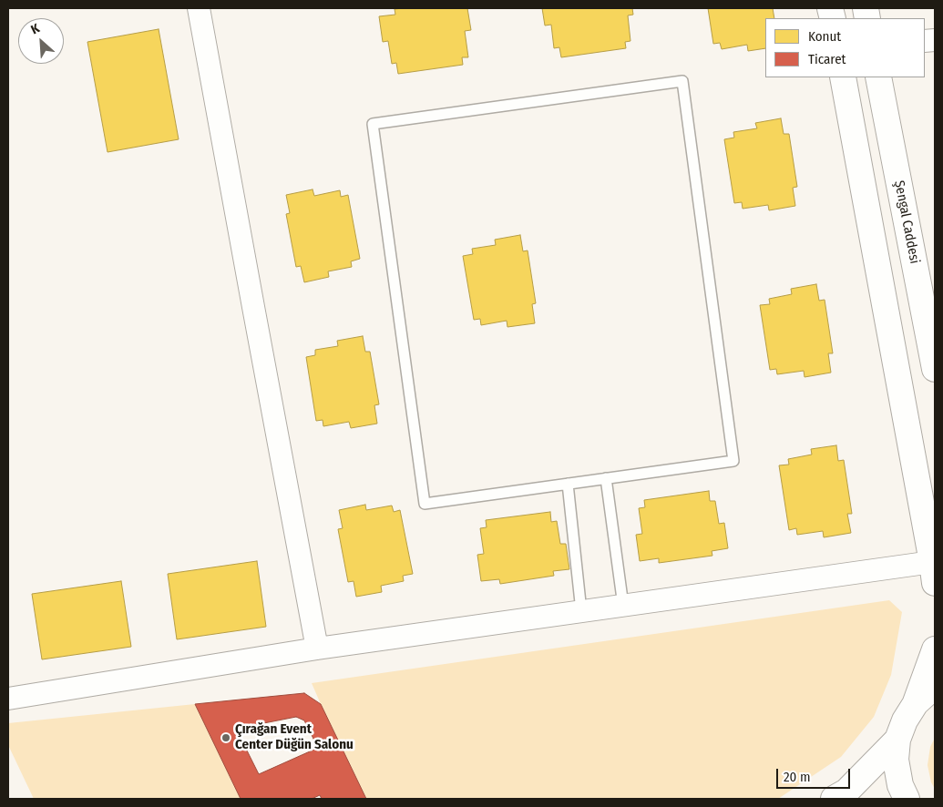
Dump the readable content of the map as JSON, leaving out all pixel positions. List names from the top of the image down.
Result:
{
  "streets": {
    "main road": ["Şengal Caddesi"]
  },
  "places": ["Çırağan Event Center Düğün Salonu"],
  "legend": ["Konut", "Ticaret"],
  "scale_bar": "20 m",
  "north": "top left"
}
